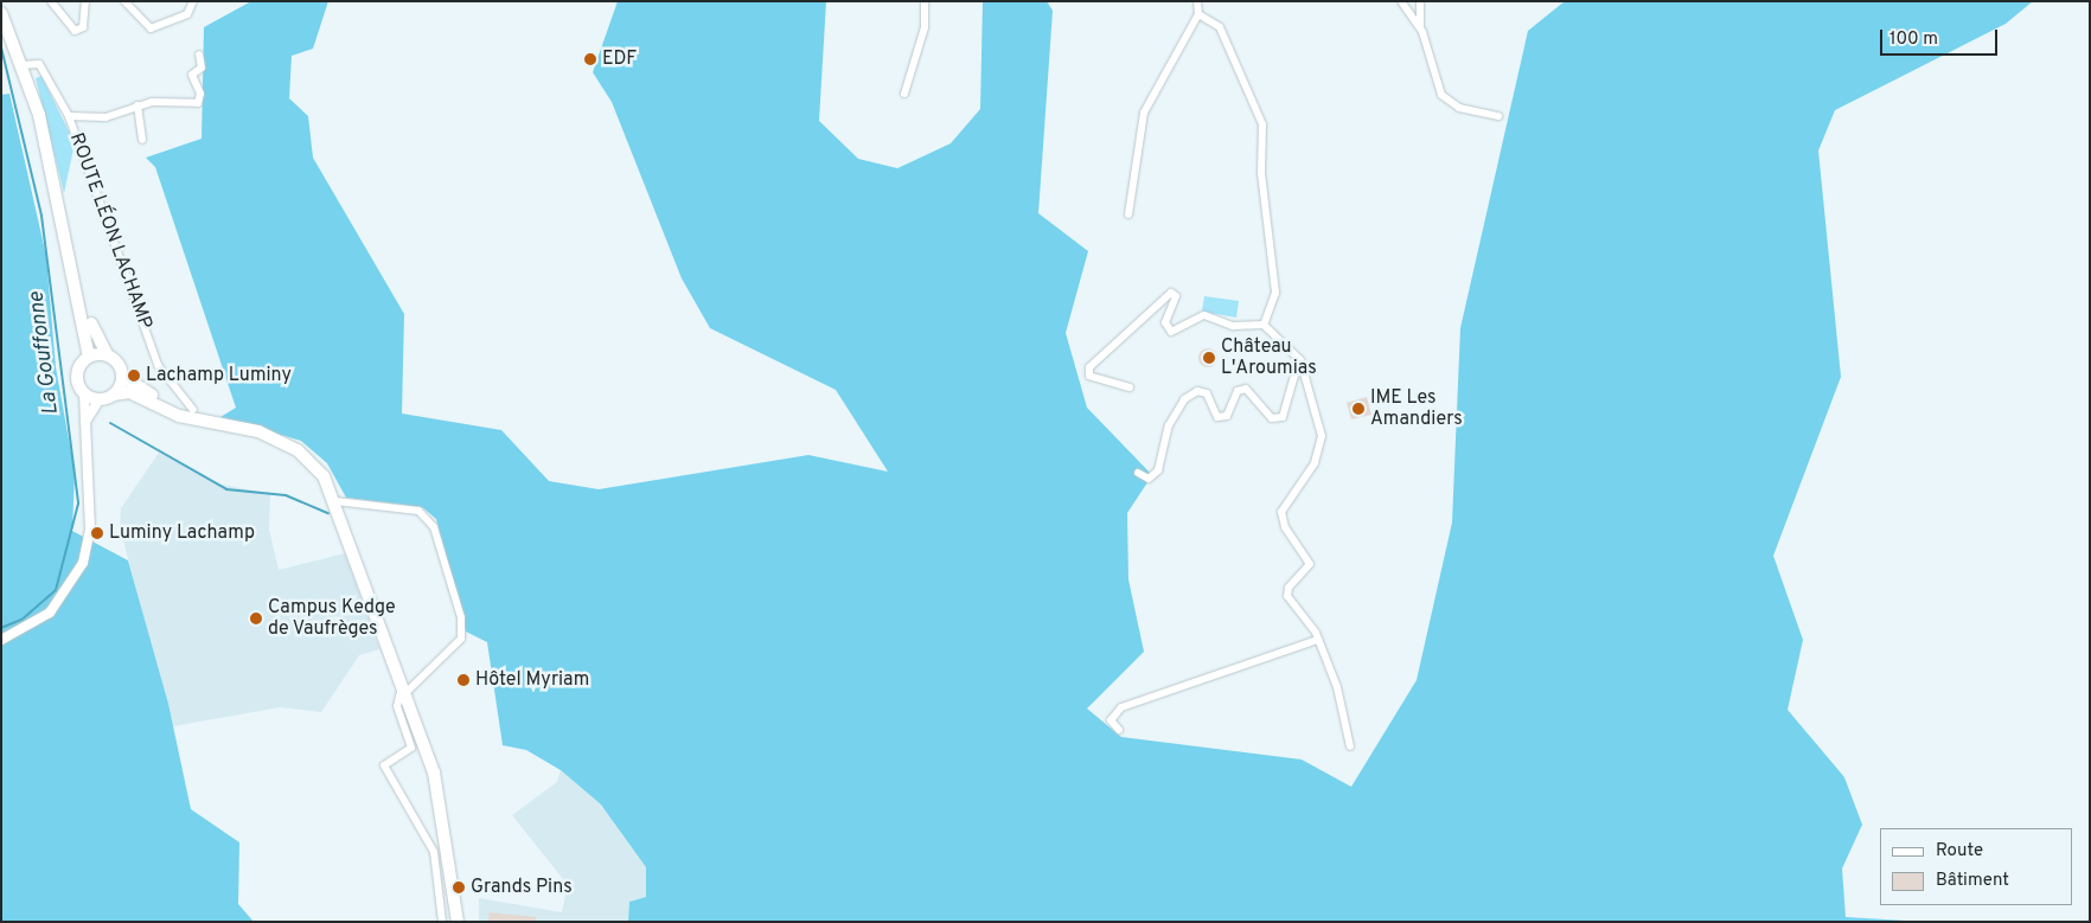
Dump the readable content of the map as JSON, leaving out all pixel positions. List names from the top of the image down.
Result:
{
  "streets": {
    "main road": ["ROUTE LÉON LACHAMP"]
  },
  "water": ["La Gouffonne"],
  "places": [
    "EDF",
    "Château L'Aroumias",
    "Lachamp Luminy",
    "IME Les Amandiers",
    "Luminy Lachamp",
    "Campus Kedge de Vaufrèges",
    "Hôtel Myriam",
    "Grands Pins"
  ],
  "legend": ["Route", "Bâtiment"],
  "scale_bar": "100 m"
}
